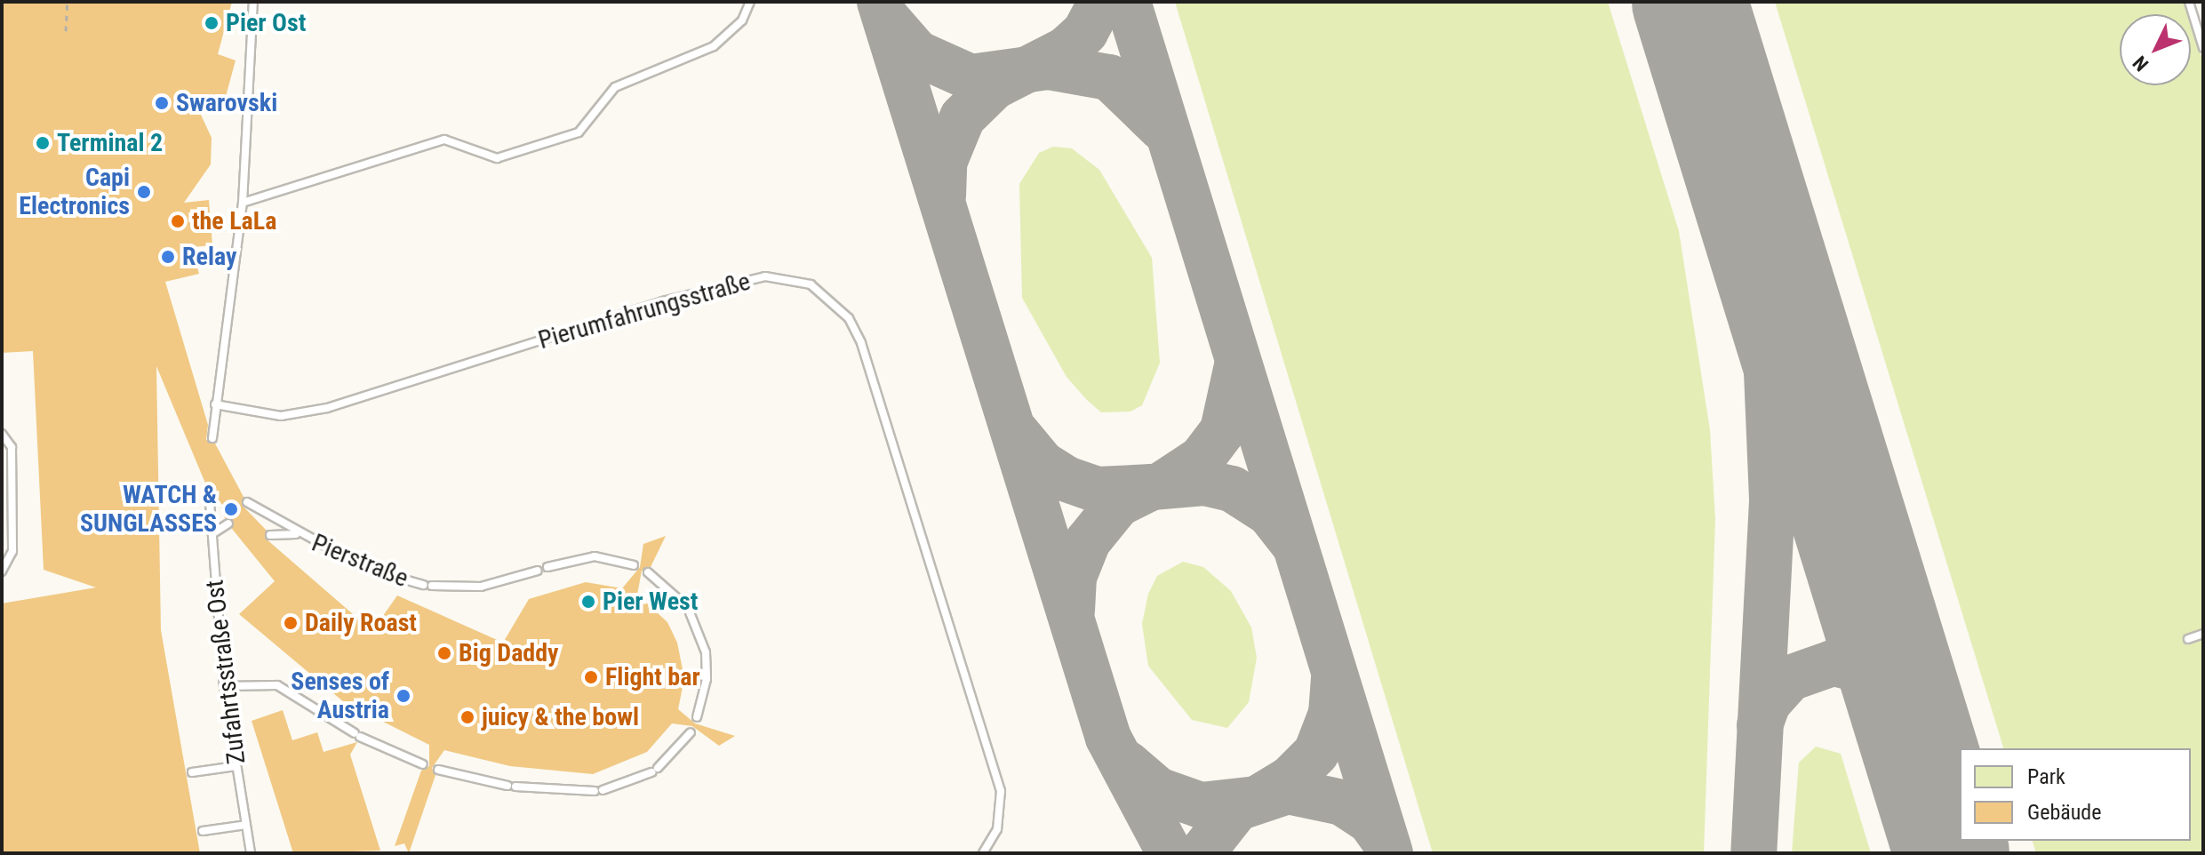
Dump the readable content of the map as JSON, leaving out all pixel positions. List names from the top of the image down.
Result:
{
  "streets": {
    "lane": ["Pierumfahrungsstraße", "Pierstraße", "Zufahrtsstraße Ost"]
  },
  "places": [
    "Pier Ost",
    "Swarovski",
    "Terminal 2",
    "Capi Electronics",
    "the LaLa",
    "Relay",
    "WATCH & SUNGLASSES",
    "Pier West",
    "Daily Roast",
    "Big Daddy",
    "Flight bar",
    "Senses of Austria",
    "juicy & the bowl"
  ],
  "legend": ["Park", "Gebäude"],
  "north": "bottom left"
}
